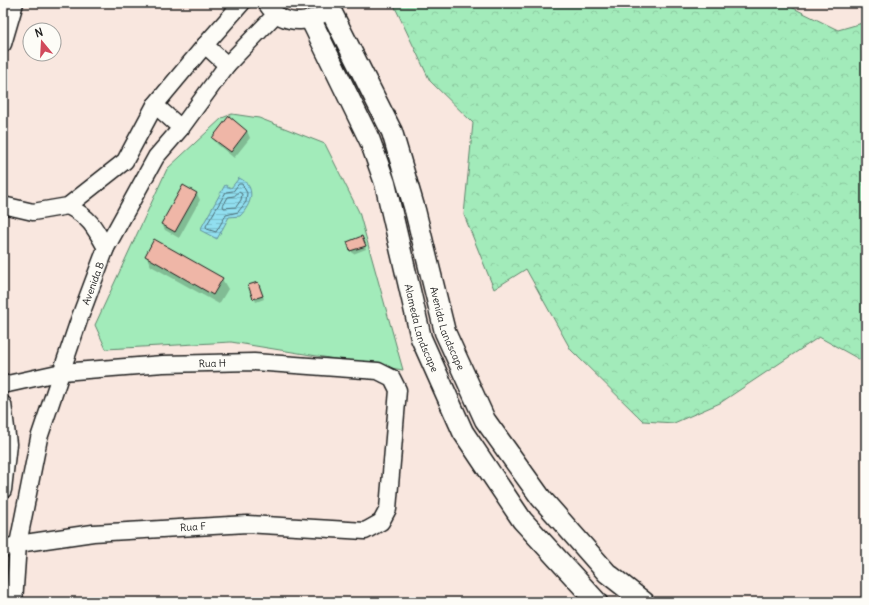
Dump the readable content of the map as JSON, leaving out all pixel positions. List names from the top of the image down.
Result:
{
  "streets": {
    "street": [
      "Avenida B",
      "Alameda Landscape",
      "Avenida Landscape",
      "Rua H",
      "Rua F"
    ]
  },
  "crossings": [
    ["Avenida B", "Rua H"],
    ["Avenida B", "Rua F"],
    ["Rua H", "Rua F"]
  ],
  "north": "top"
}
